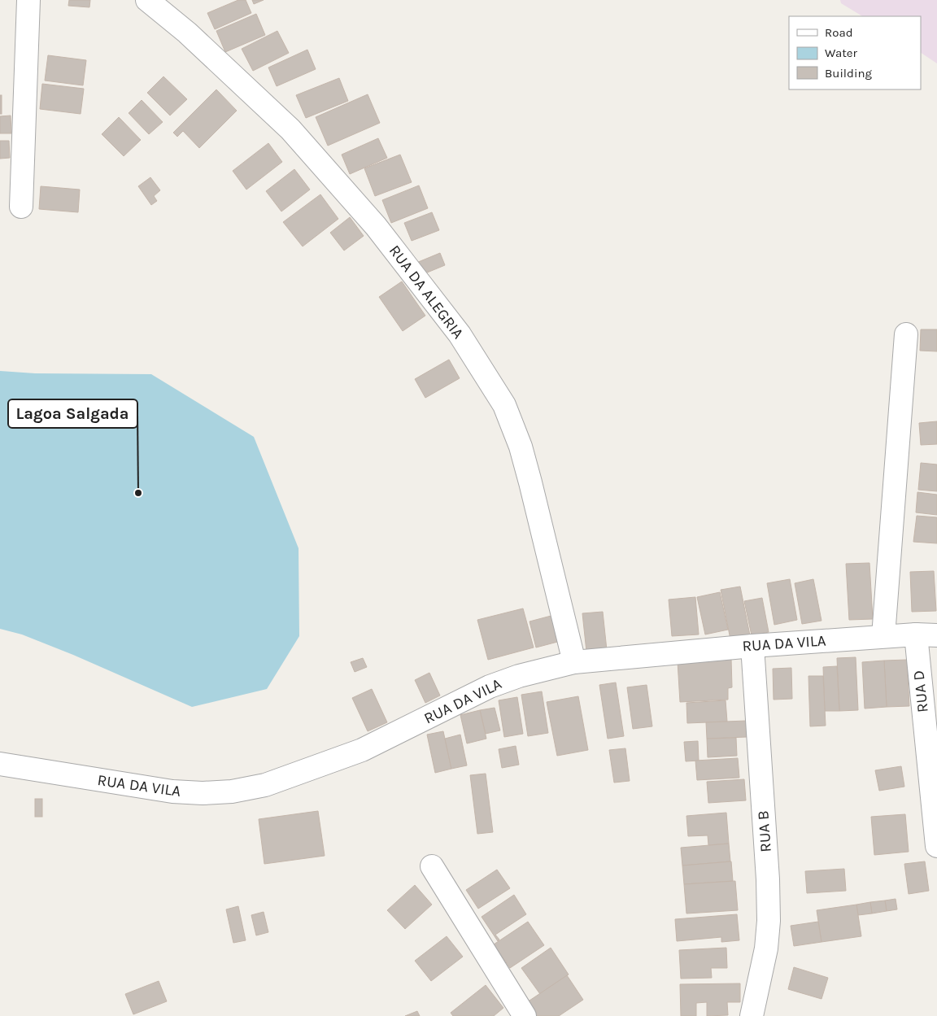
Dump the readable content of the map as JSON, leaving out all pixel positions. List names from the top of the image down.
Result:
{
  "streets": {
    "street": [
      "RUA DA ALEGRIA",
      "RUA DA VILA",
      "RUA D",
      "RUA B"
    ]
  },
  "crossings": [
    ["RUA DA ALEGRIA", "RUA DA VILA"],
    ["RUA DA VILA", "RUA D"],
    ["RUA DA VILA", "RUA B"]
  ],
  "places": ["Lagoa Salgada"],
  "legend": ["Road", "Water", "Building"]
}
